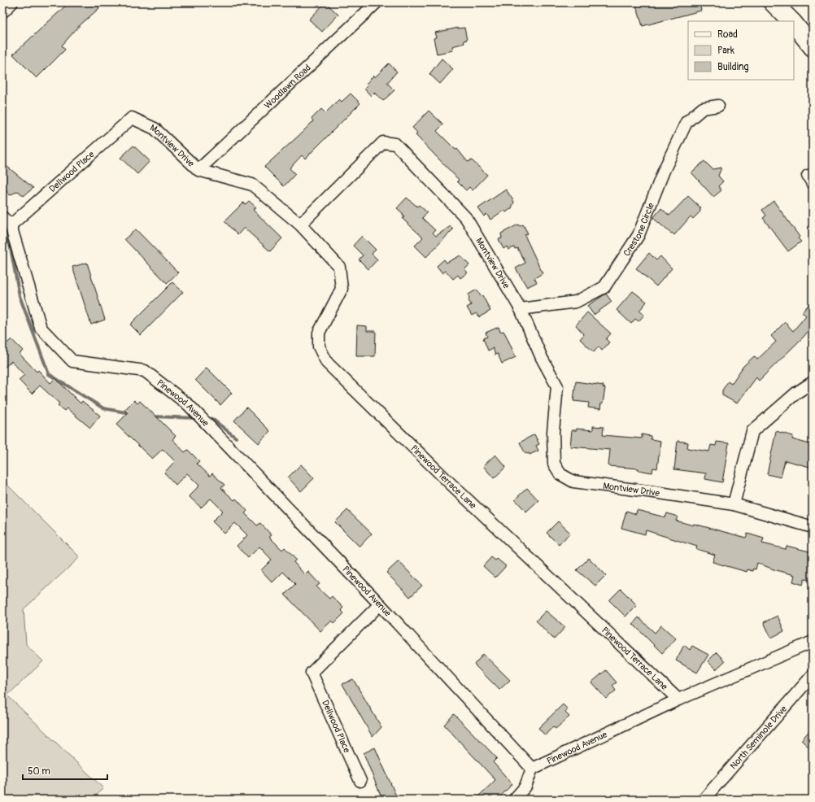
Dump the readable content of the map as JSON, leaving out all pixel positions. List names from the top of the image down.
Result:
{
  "streets": {
    "street": [
      "Woodlawn Road",
      "Montview Drive",
      "Dellwood Place",
      "Crestone Circle",
      "Pinewood Avenue",
      "Pinewood Terrace Lane",
      "North Seminole Drive"
    ]
  },
  "crossings": [
    ["Woodlawn Road", "Montview Drive"],
    ["Montview Drive", "Dellwood Place"],
    ["Montview Drive", "Crestone Circle"],
    ["Montview Drive", "Pinewood Terrace Lane"],
    ["Dellwood Place", "Pinewood Avenue"],
    ["Pinewood Avenue", "Pinewood Terrace Lane"]
  ],
  "legend": ["Road", "Park", "Building"],
  "scale_bar": "50 m"
}
